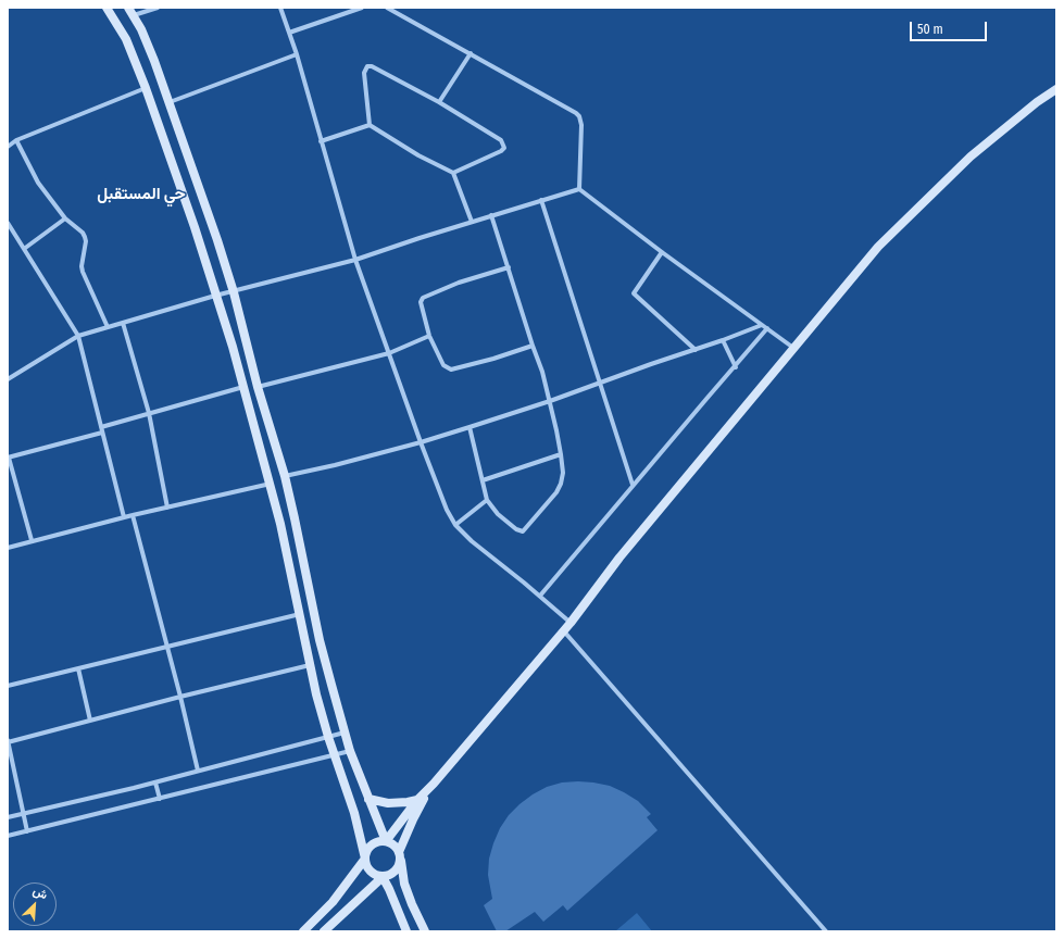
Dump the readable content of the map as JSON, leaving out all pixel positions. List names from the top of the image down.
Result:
{
  "districts": ["حي المستقبل"],
  "scale_bar": "50 m",
  "north": "top right"
}
